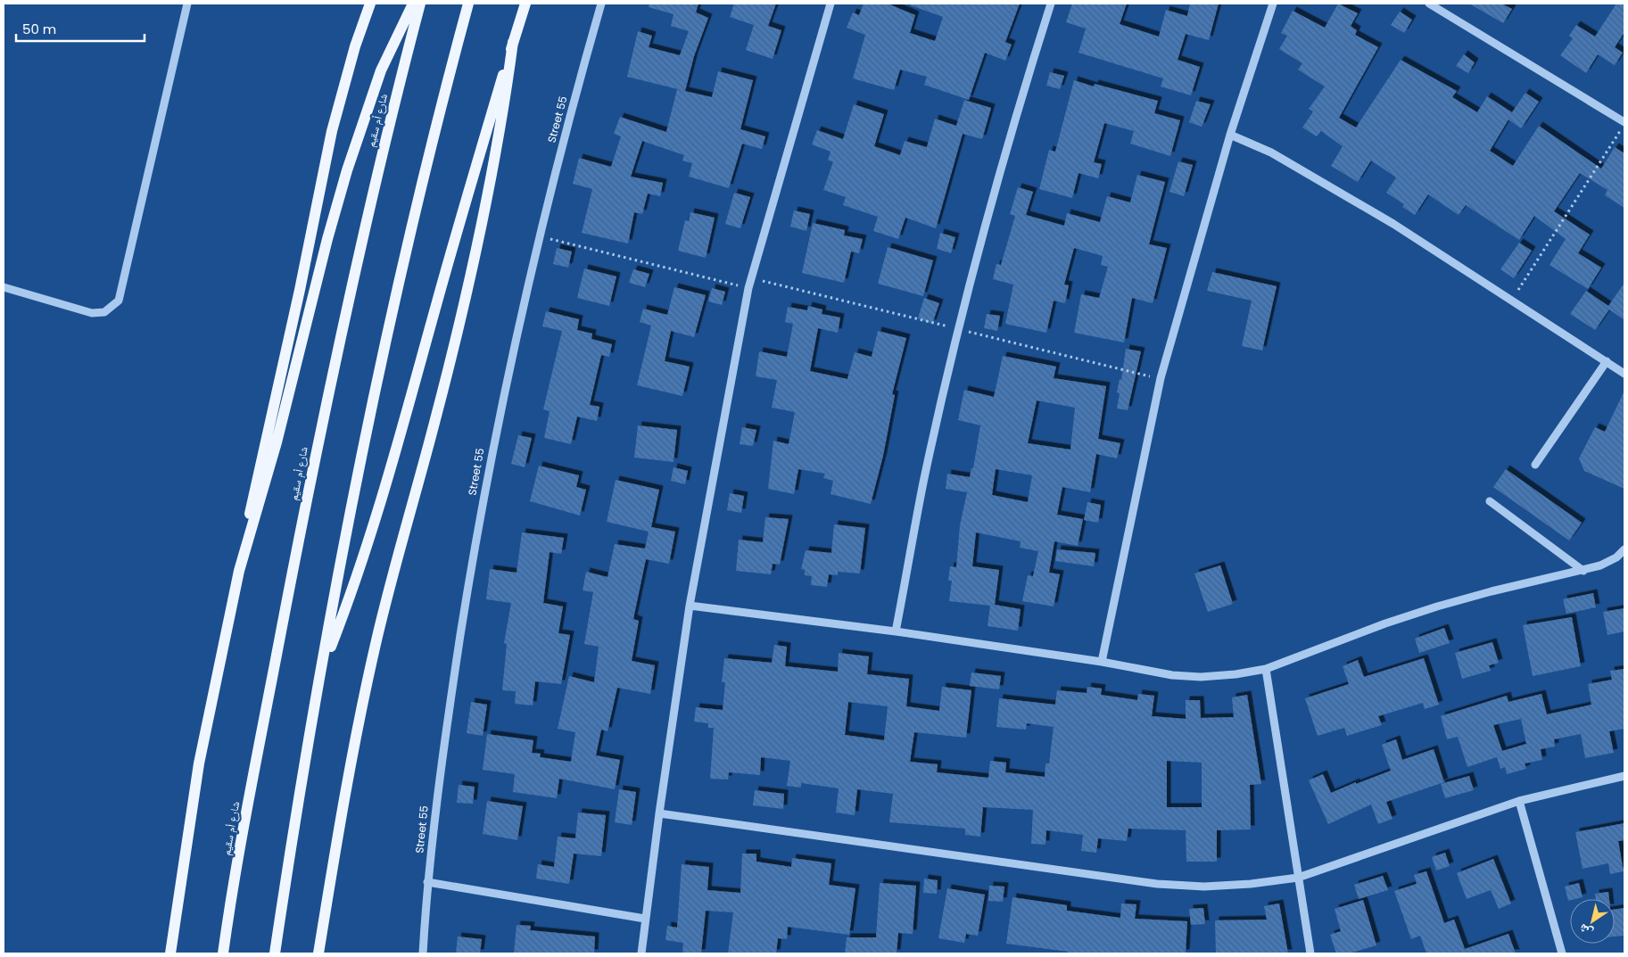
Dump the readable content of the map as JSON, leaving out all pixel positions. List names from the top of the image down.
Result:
{
  "streets": {
    "main road": ["شارع أم سقيم"],
    "street": ["Street 55"]
  },
  "scale_bar": "50 m",
  "north": "bottom left"
}
